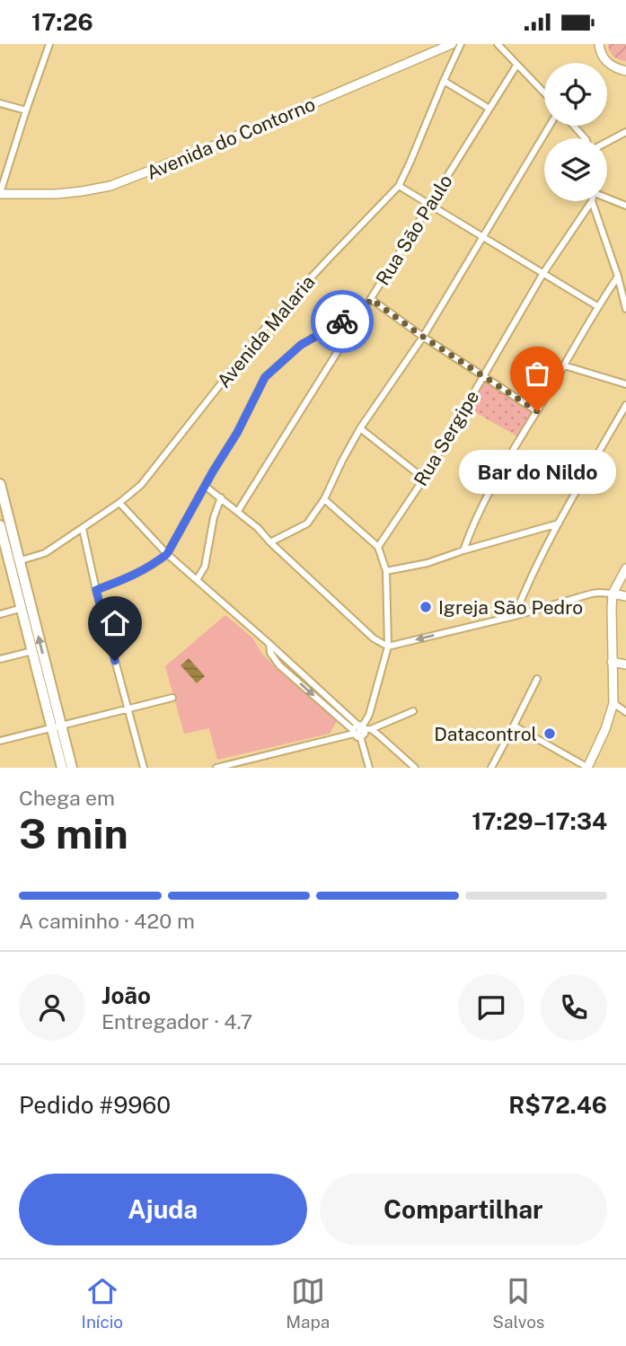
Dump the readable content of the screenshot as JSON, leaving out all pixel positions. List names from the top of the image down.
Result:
{
  "streets": {
    "main road": ["Avenida do Contorno"],
    "street": ["Rua São Paulo", "Avenida Malaria", "Rua Sergipe"]
  },
  "places": ["Bar do Nildo", "Igreja São Pedro", "Datacontrol"],
  "page": {
    "status": "17:26",
    "bubble": "Bar do Nildo",
    "heading": ["3 min", "Chega em", "17:29–17:34"],
    "panel": [
      "João",
      "Entregador · 4.7",
      "Pedido #9960",
      "R$72.46"
    ],
    "bar": "A caminho · 420 m",
    "buttons": ["Ajuda", "Compartilhar"],
    "tabs": ["Início", "Mapa", "Salvos"]
  }
}
